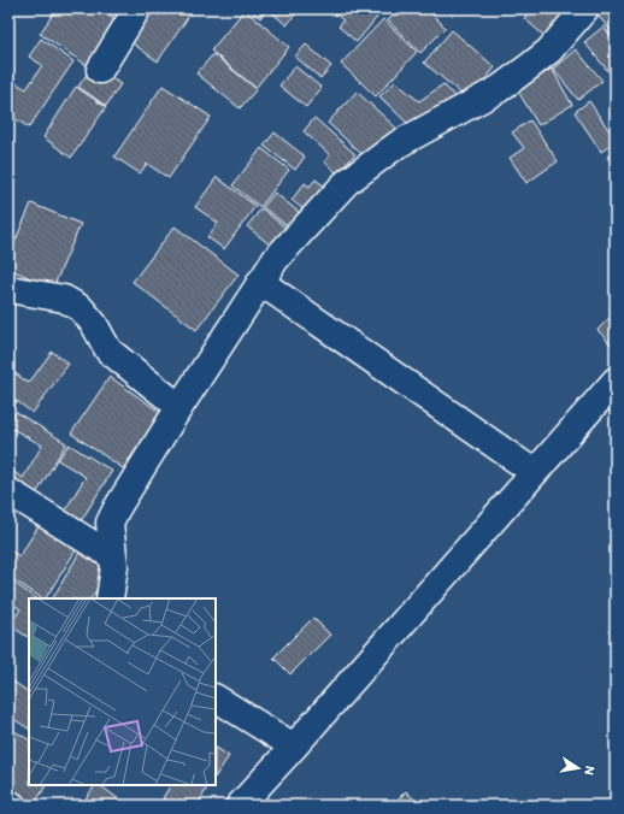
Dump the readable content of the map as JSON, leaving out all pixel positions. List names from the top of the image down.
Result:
{
  "north": "right"
}
